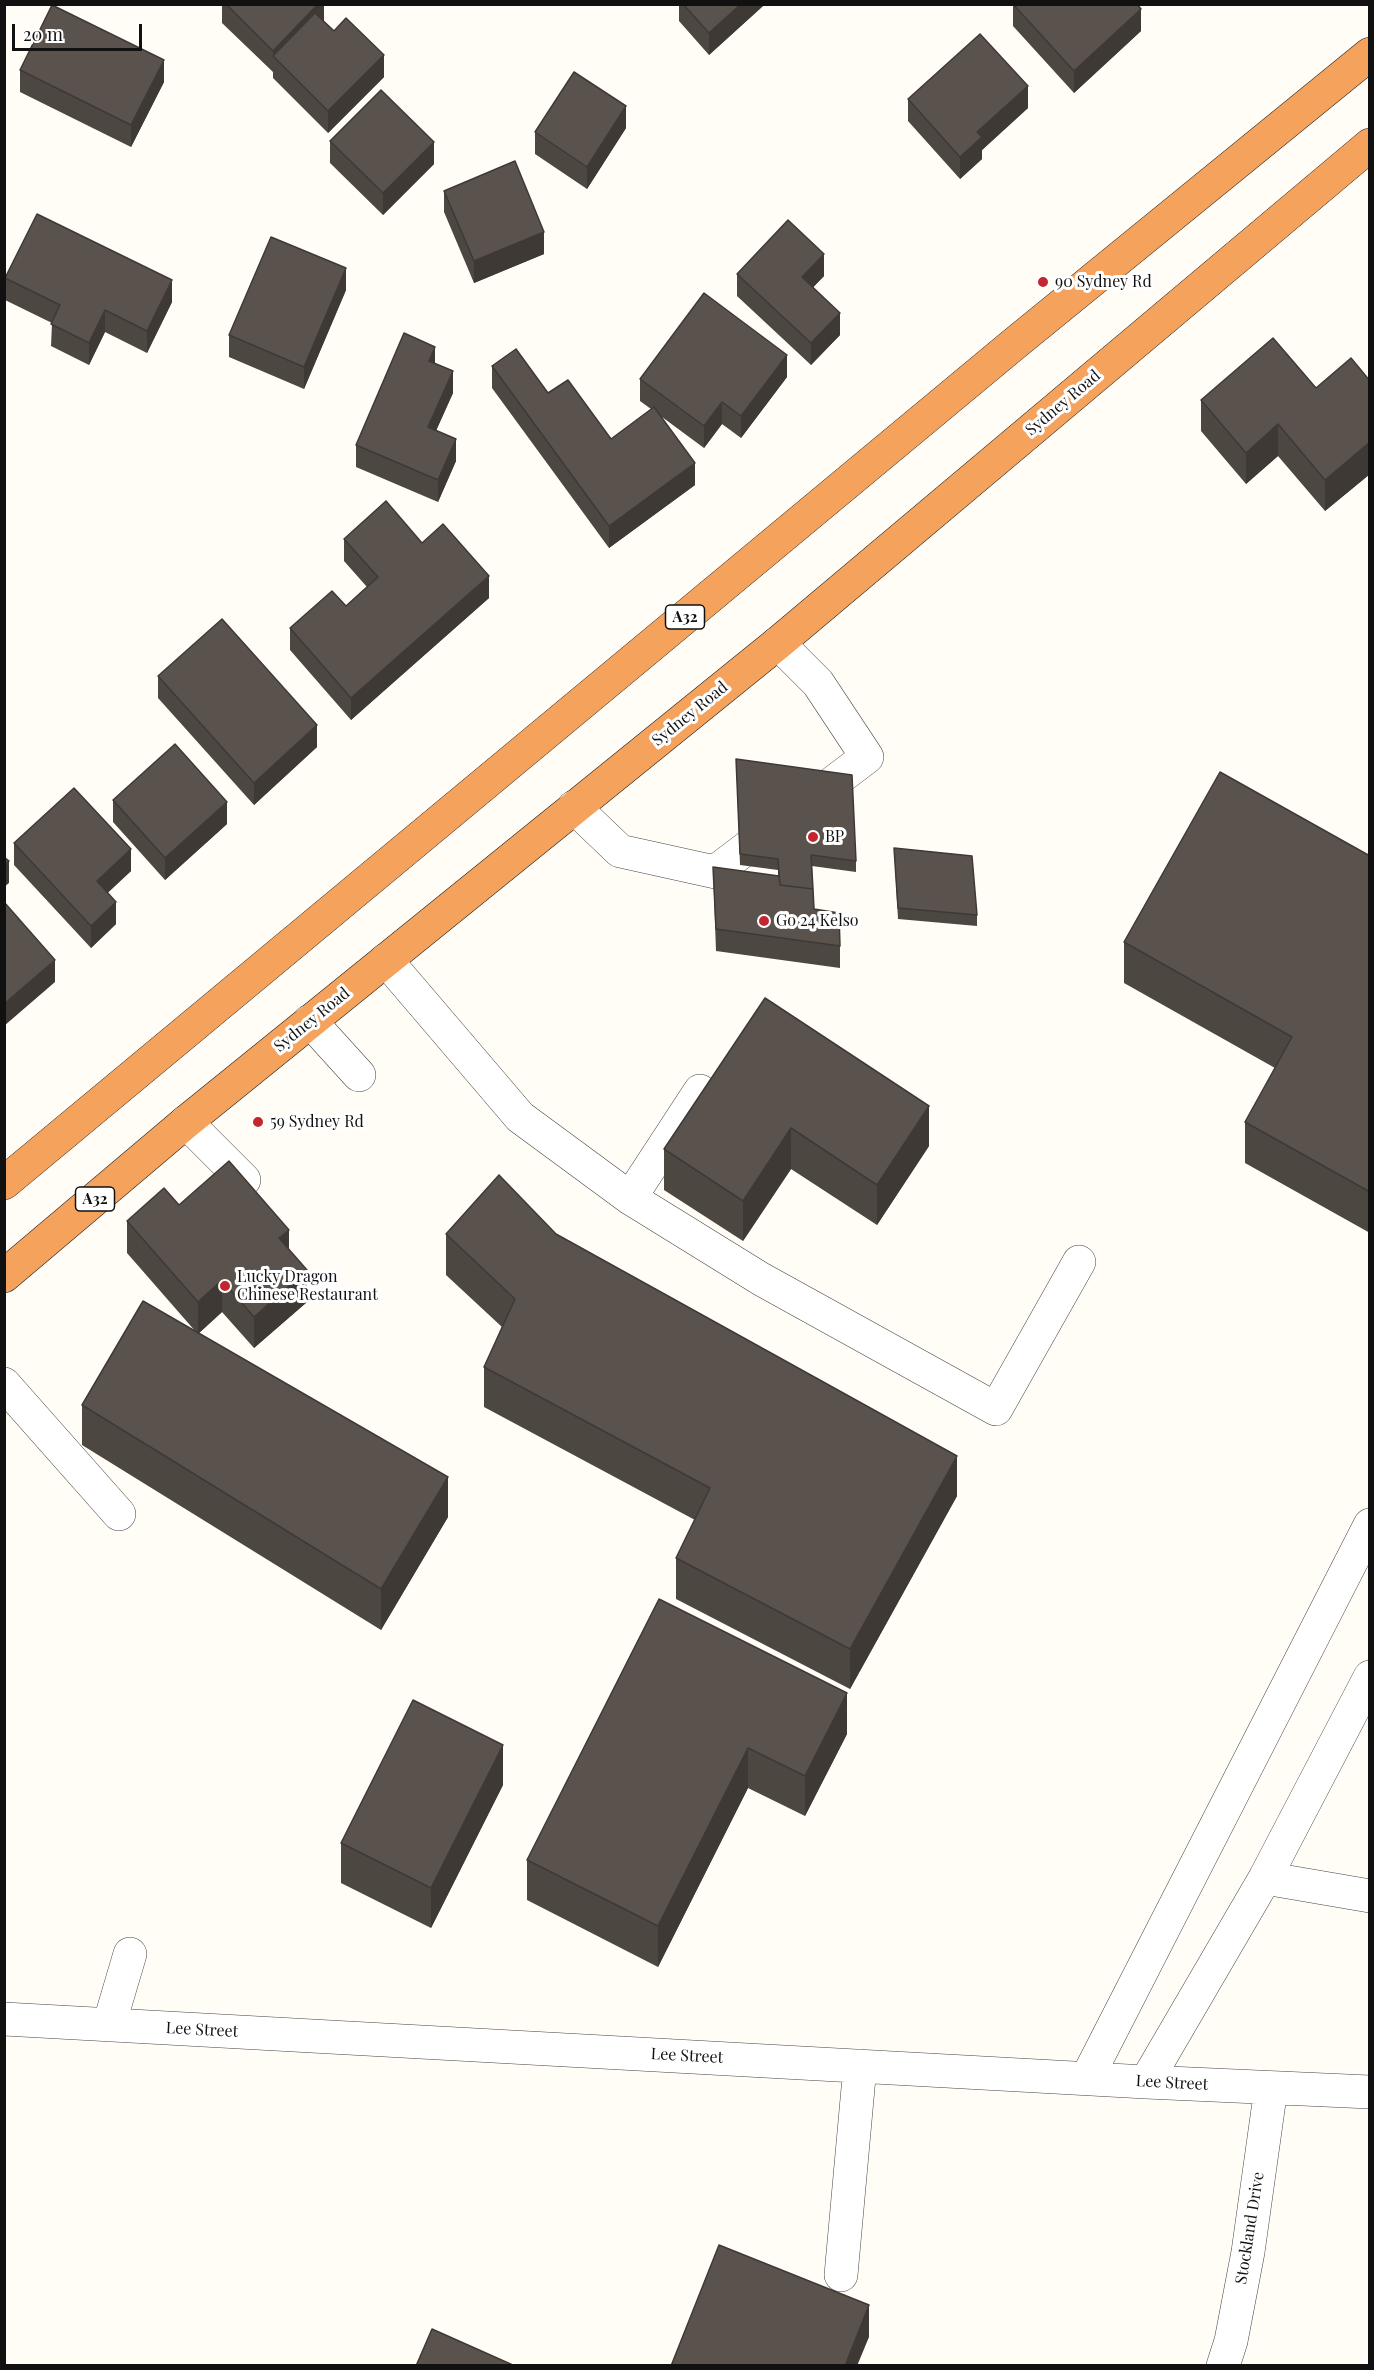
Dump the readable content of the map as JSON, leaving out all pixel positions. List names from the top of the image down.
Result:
{
  "streets": {
    "highway": ["Sydney Road", "A32"],
    "street": ["Lee Street", "Stockland Drive"]
  },
  "crossings": [
    ["Lee Street", "Stockland Drive"]
  ],
  "places": [
    "90 Sydney Rd",
    "BP",
    "Go 24 Kelso",
    "59 Sydney Rd",
    "Lucky Dragon Chinese Restaurant"
  ],
  "scale_bar": "20 m"
}
